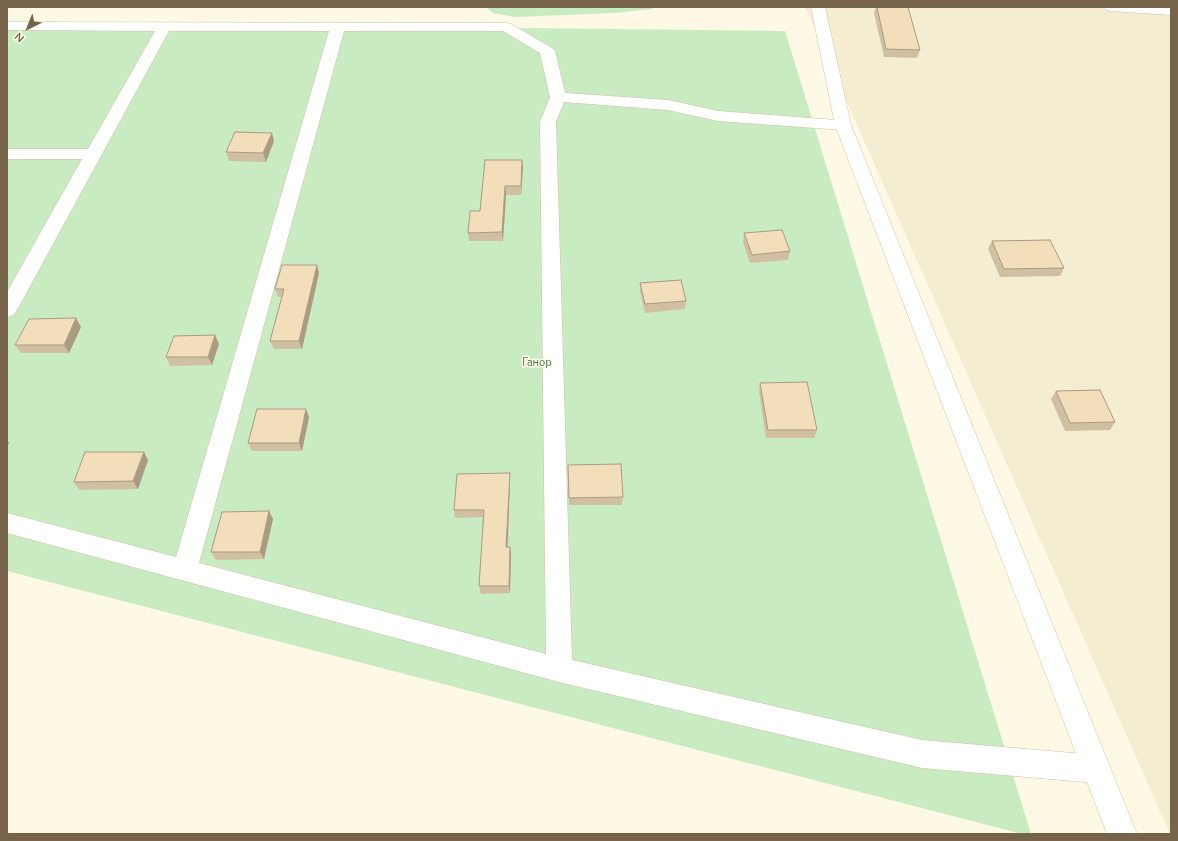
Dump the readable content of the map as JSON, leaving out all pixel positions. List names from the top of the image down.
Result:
{
  "parks": ["Ганор"],
  "north": "bottom left"
}
